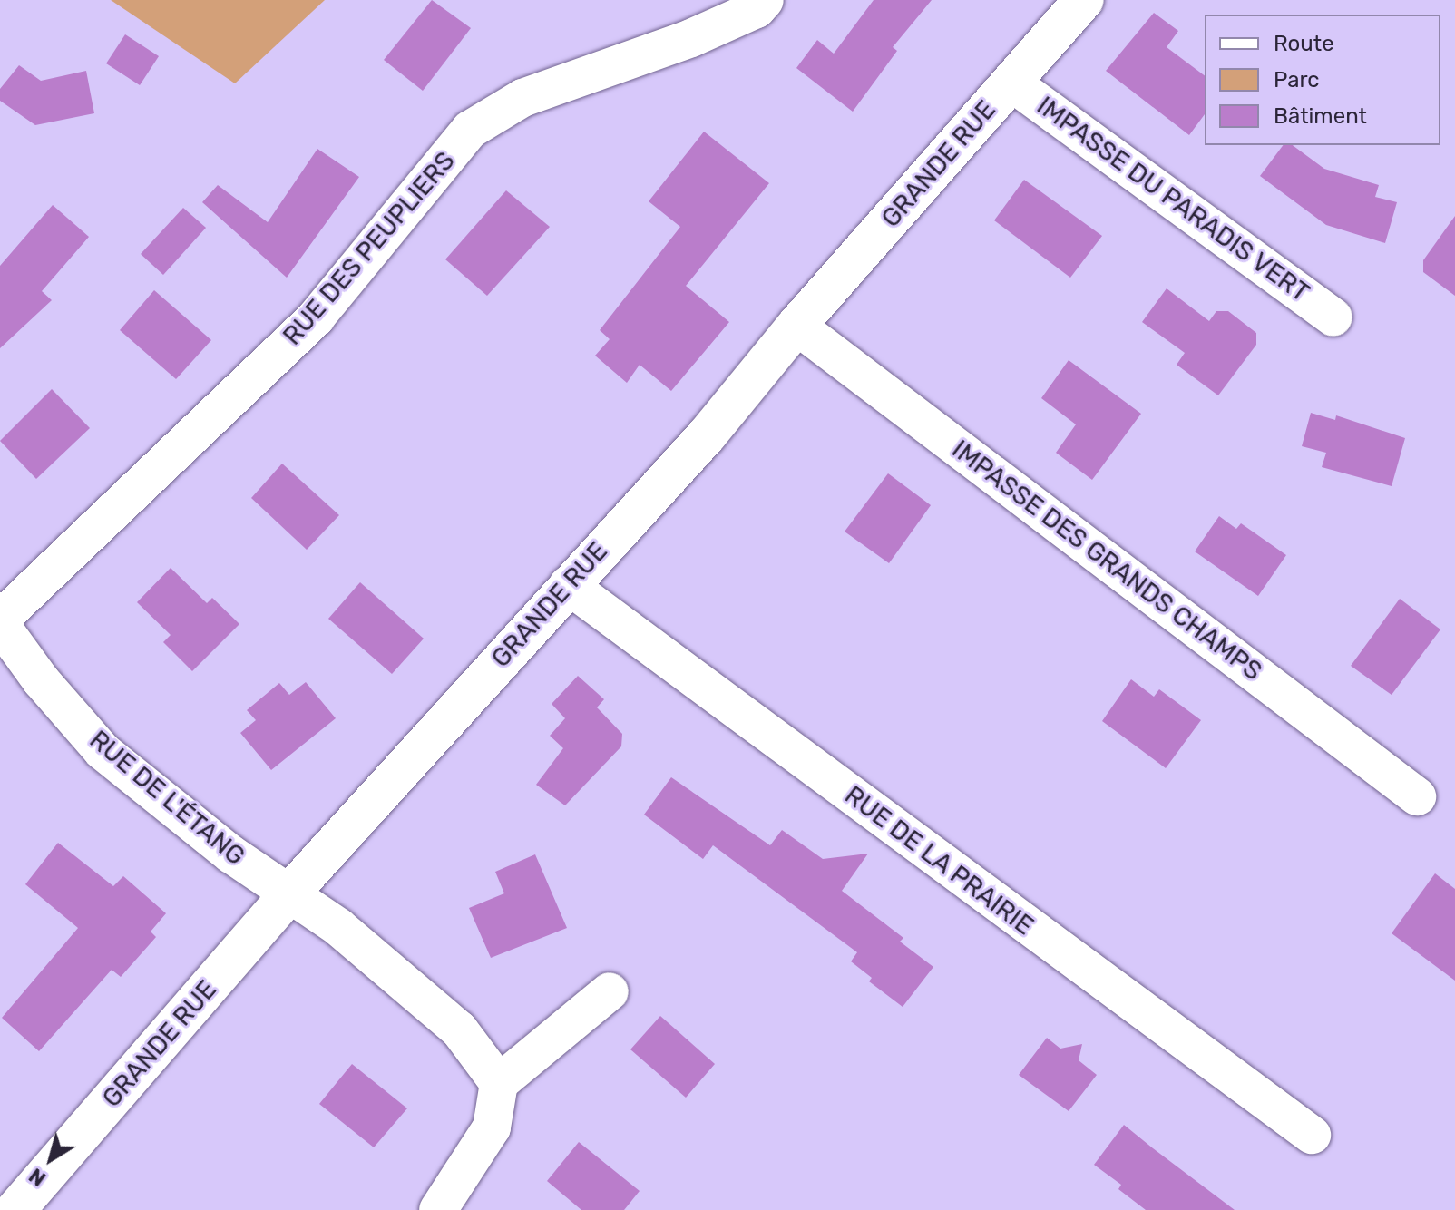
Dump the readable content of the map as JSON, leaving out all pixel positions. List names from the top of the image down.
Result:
{
  "streets": {
    "street": [
      "GRANDE RUE",
      "IMPASSE DU PARADIS VERT",
      "RUE DES PEUPLIERS",
      "IMPASSE DES GRANDS CHAMPS",
      "RUE DE L'ÉTANG",
      "RUE DE LA PRAIRIE"
    ]
  },
  "crossings": [
    ["GRANDE RUE", "IMPASSE DU PARADIS VERT"],
    ["GRANDE RUE", "IMPASSE DES GRANDS CHAMPS"],
    ["GRANDE RUE", "RUE DE L'ÉTANG"],
    ["GRANDE RUE", "RUE DE LA PRAIRIE"],
    ["RUE DES PEUPLIERS", "RUE DE L'ÉTANG"]
  ],
  "legend": ["Route", "Parc", "Bâtiment"],
  "north": "bottom left"
}
